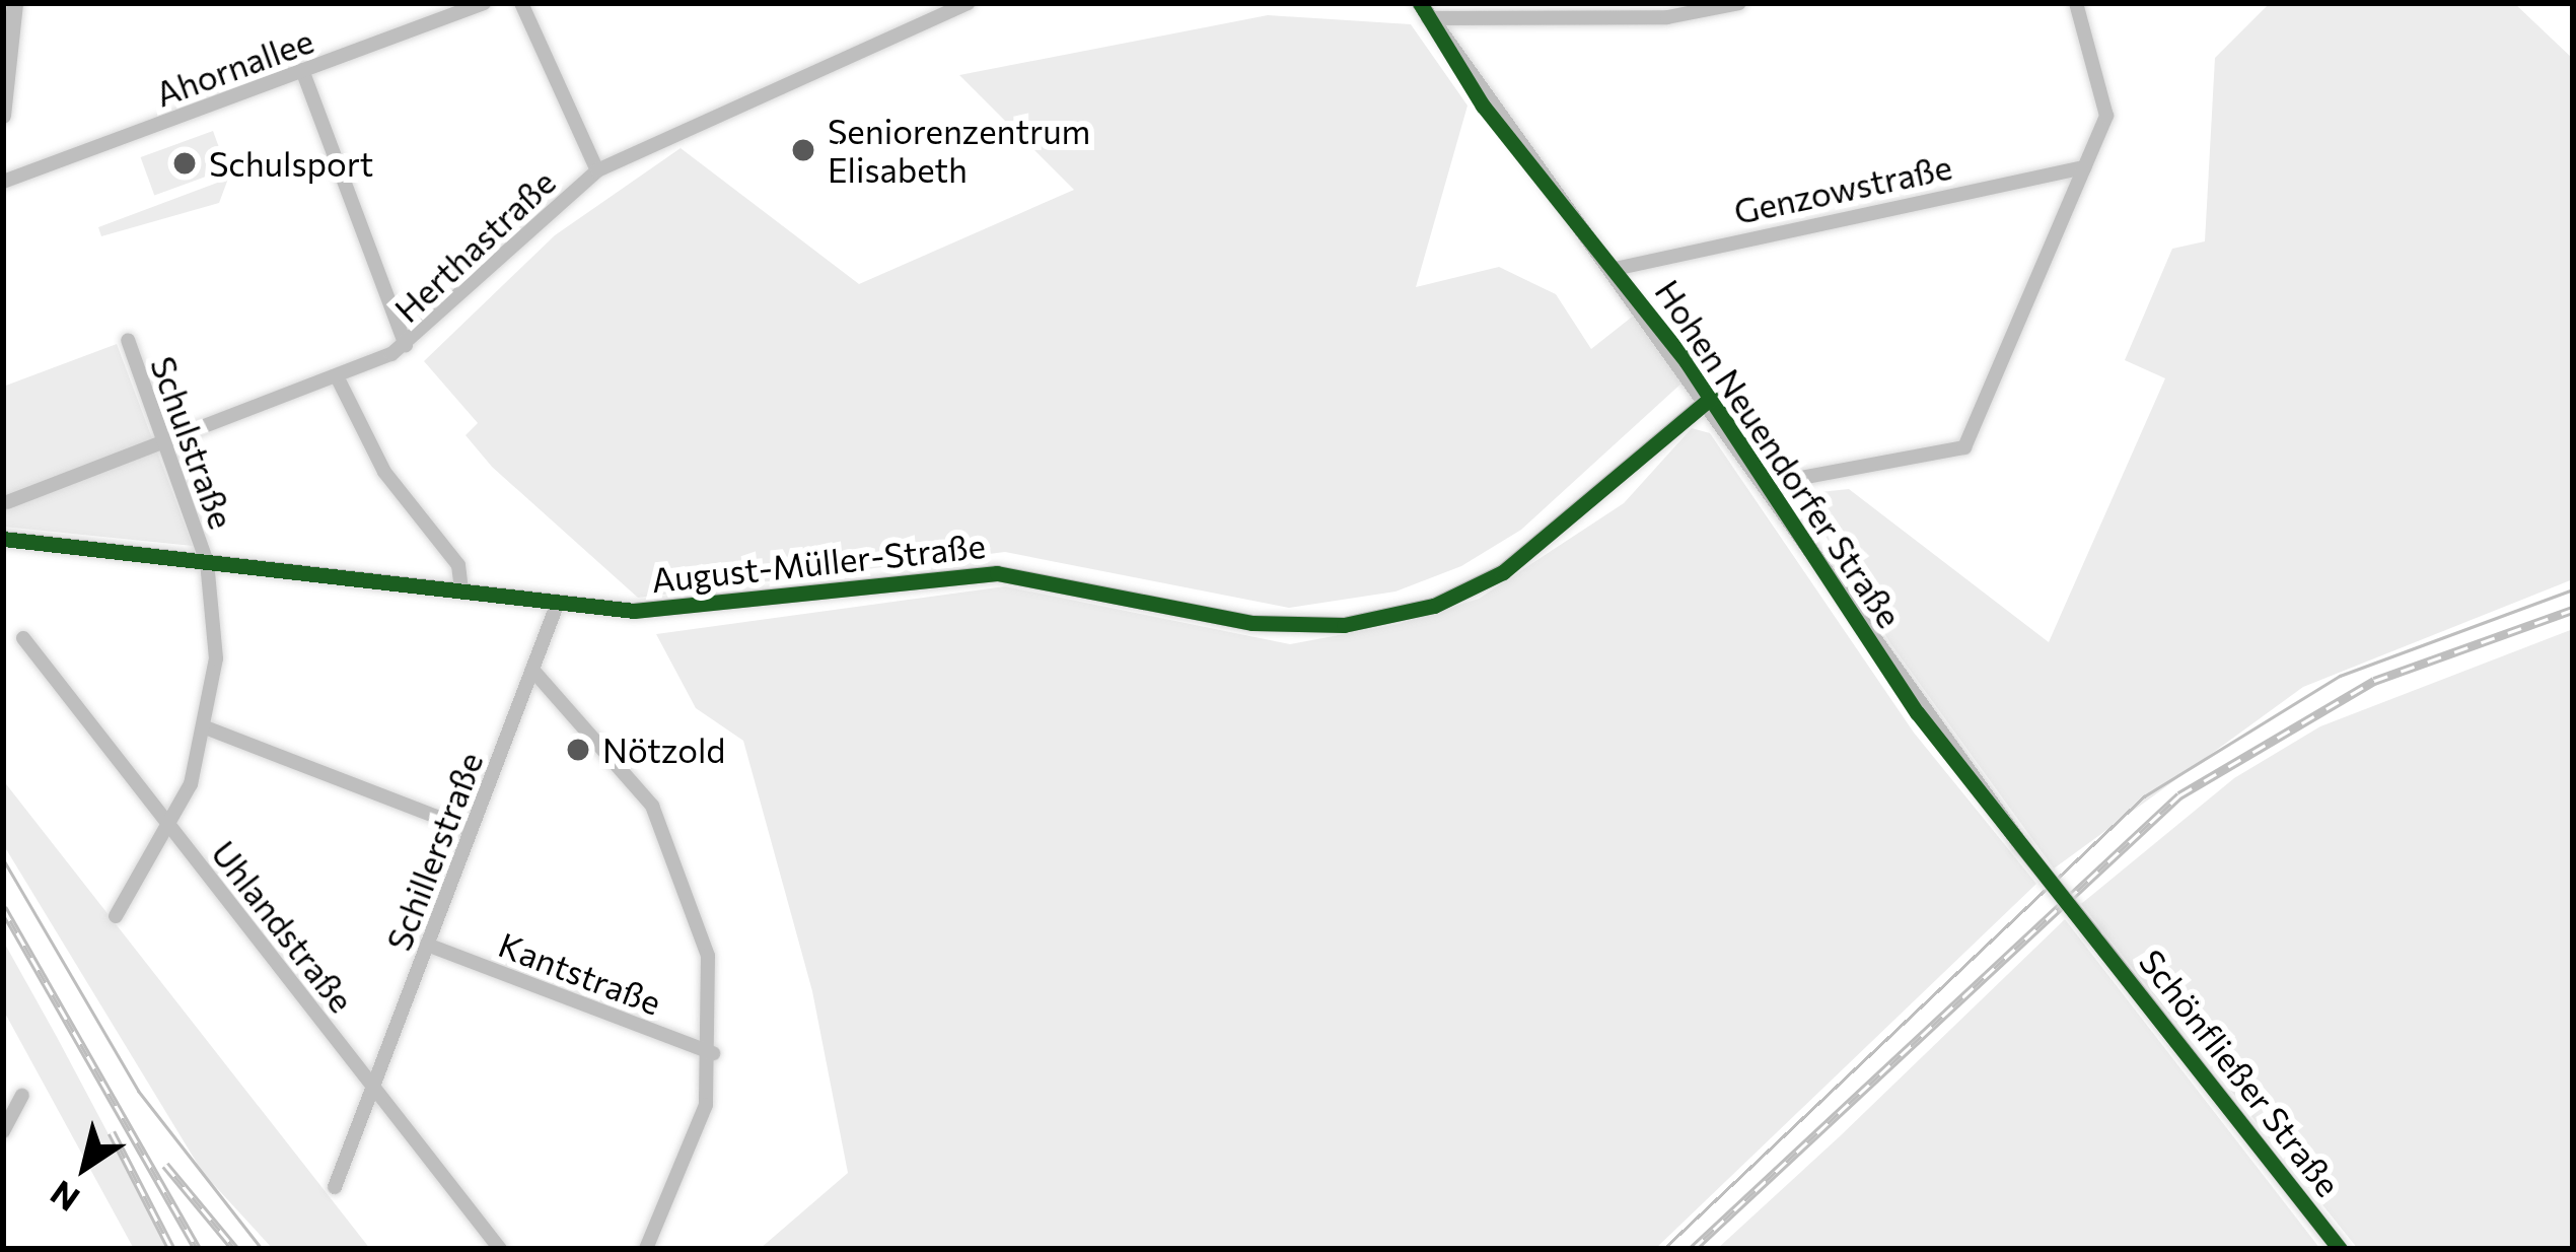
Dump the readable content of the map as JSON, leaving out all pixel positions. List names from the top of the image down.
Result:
{
  "streets": {
    "main road": ["Hohen Neuendorfer Straße", "August-Müller-Straße", "Schönfließer Straße"],
    "street": [
      "Ahornallee",
      "Genzowstraße",
      "Herthastraße",
      "Schulstraße",
      "Schillerstraße",
      "Uhlandstraße",
      "Kantstraße"
    ]
  },
  "crossings": [
    ["Genzowstraße", "Hohen Neuendorfer Straße"],
    ["Herthastraße", "Schulstraße"],
    ["Schulstraße", "August-Müller-Straße"],
    ["Schulstraße", "Uhlandstraße"],
    ["Hohen Neuendorfer Straße", "August-Müller-Straße"],
    ["Hohen Neuendorfer Straße", "Schönfließer Straße"],
    ["August-Müller-Straße", "Schillerstraße"],
    ["Schillerstraße", "Uhlandstraße"],
    ["Schillerstraße", "Kantstraße"]
  ],
  "places": ["Seniorenzentrum Elisabeth", "Schulsport", "Nötzold"],
  "north": "bottom left"
}
